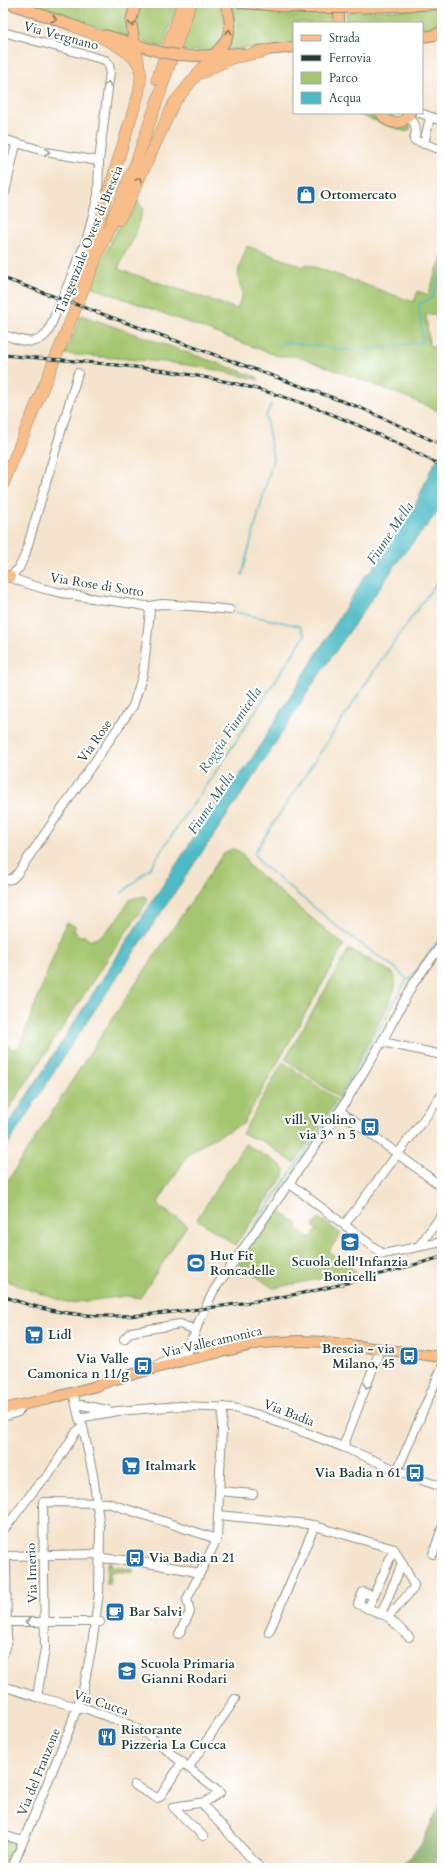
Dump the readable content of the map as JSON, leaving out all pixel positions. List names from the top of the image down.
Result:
{
  "streets": {
    "highway": ["Tangenziale Ovest di Brescia"],
    "main road": ["Via Vallecamonica"],
    "street": [
      "Via Vergnano",
      "Via Rose di Sotto",
      "Via Rose",
      "Via Badia",
      "Via Irnerio",
      "Via Cucca",
      "Via del Franzone"
    ]
  },
  "crossings": [
    ["Via Rose di Sotto", "Via Rose"],
    ["Via Irnerio", "Via Cucca"],
    ["Via Irnerio", "Via del Franzone"],
    ["Via Cucca", "Via del Franzone"]
  ],
  "water": ["Fiume Mella", "Roggia Fiumicella"],
  "places": {
    "shop": ["Ortomercato"],
    "bus stop": [
      "vill. Violino via 3^ n 5",
      "Brescia - via Milano, 45",
      "Via Valle Camonica n 11/g",
      "Via Badia n 61",
      "Via Badia n 21"
    ],
    "school or university": ["Scuola dell'Infanzia Bonicelli", "Scuola Primaria Gianni Rodari"],
    "sports": ["Hut Fit Roncadelle"],
    "supermarket": ["Lidl", "Italmark"],
    "cafe": ["Bar Salvi"],
    "restaurant": ["Ristorante Pizzeria La Cucca"]
  },
  "legend": [
    "Strada",
    "Ferrovia",
    "Parco",
    "Acqua"
  ]
}
